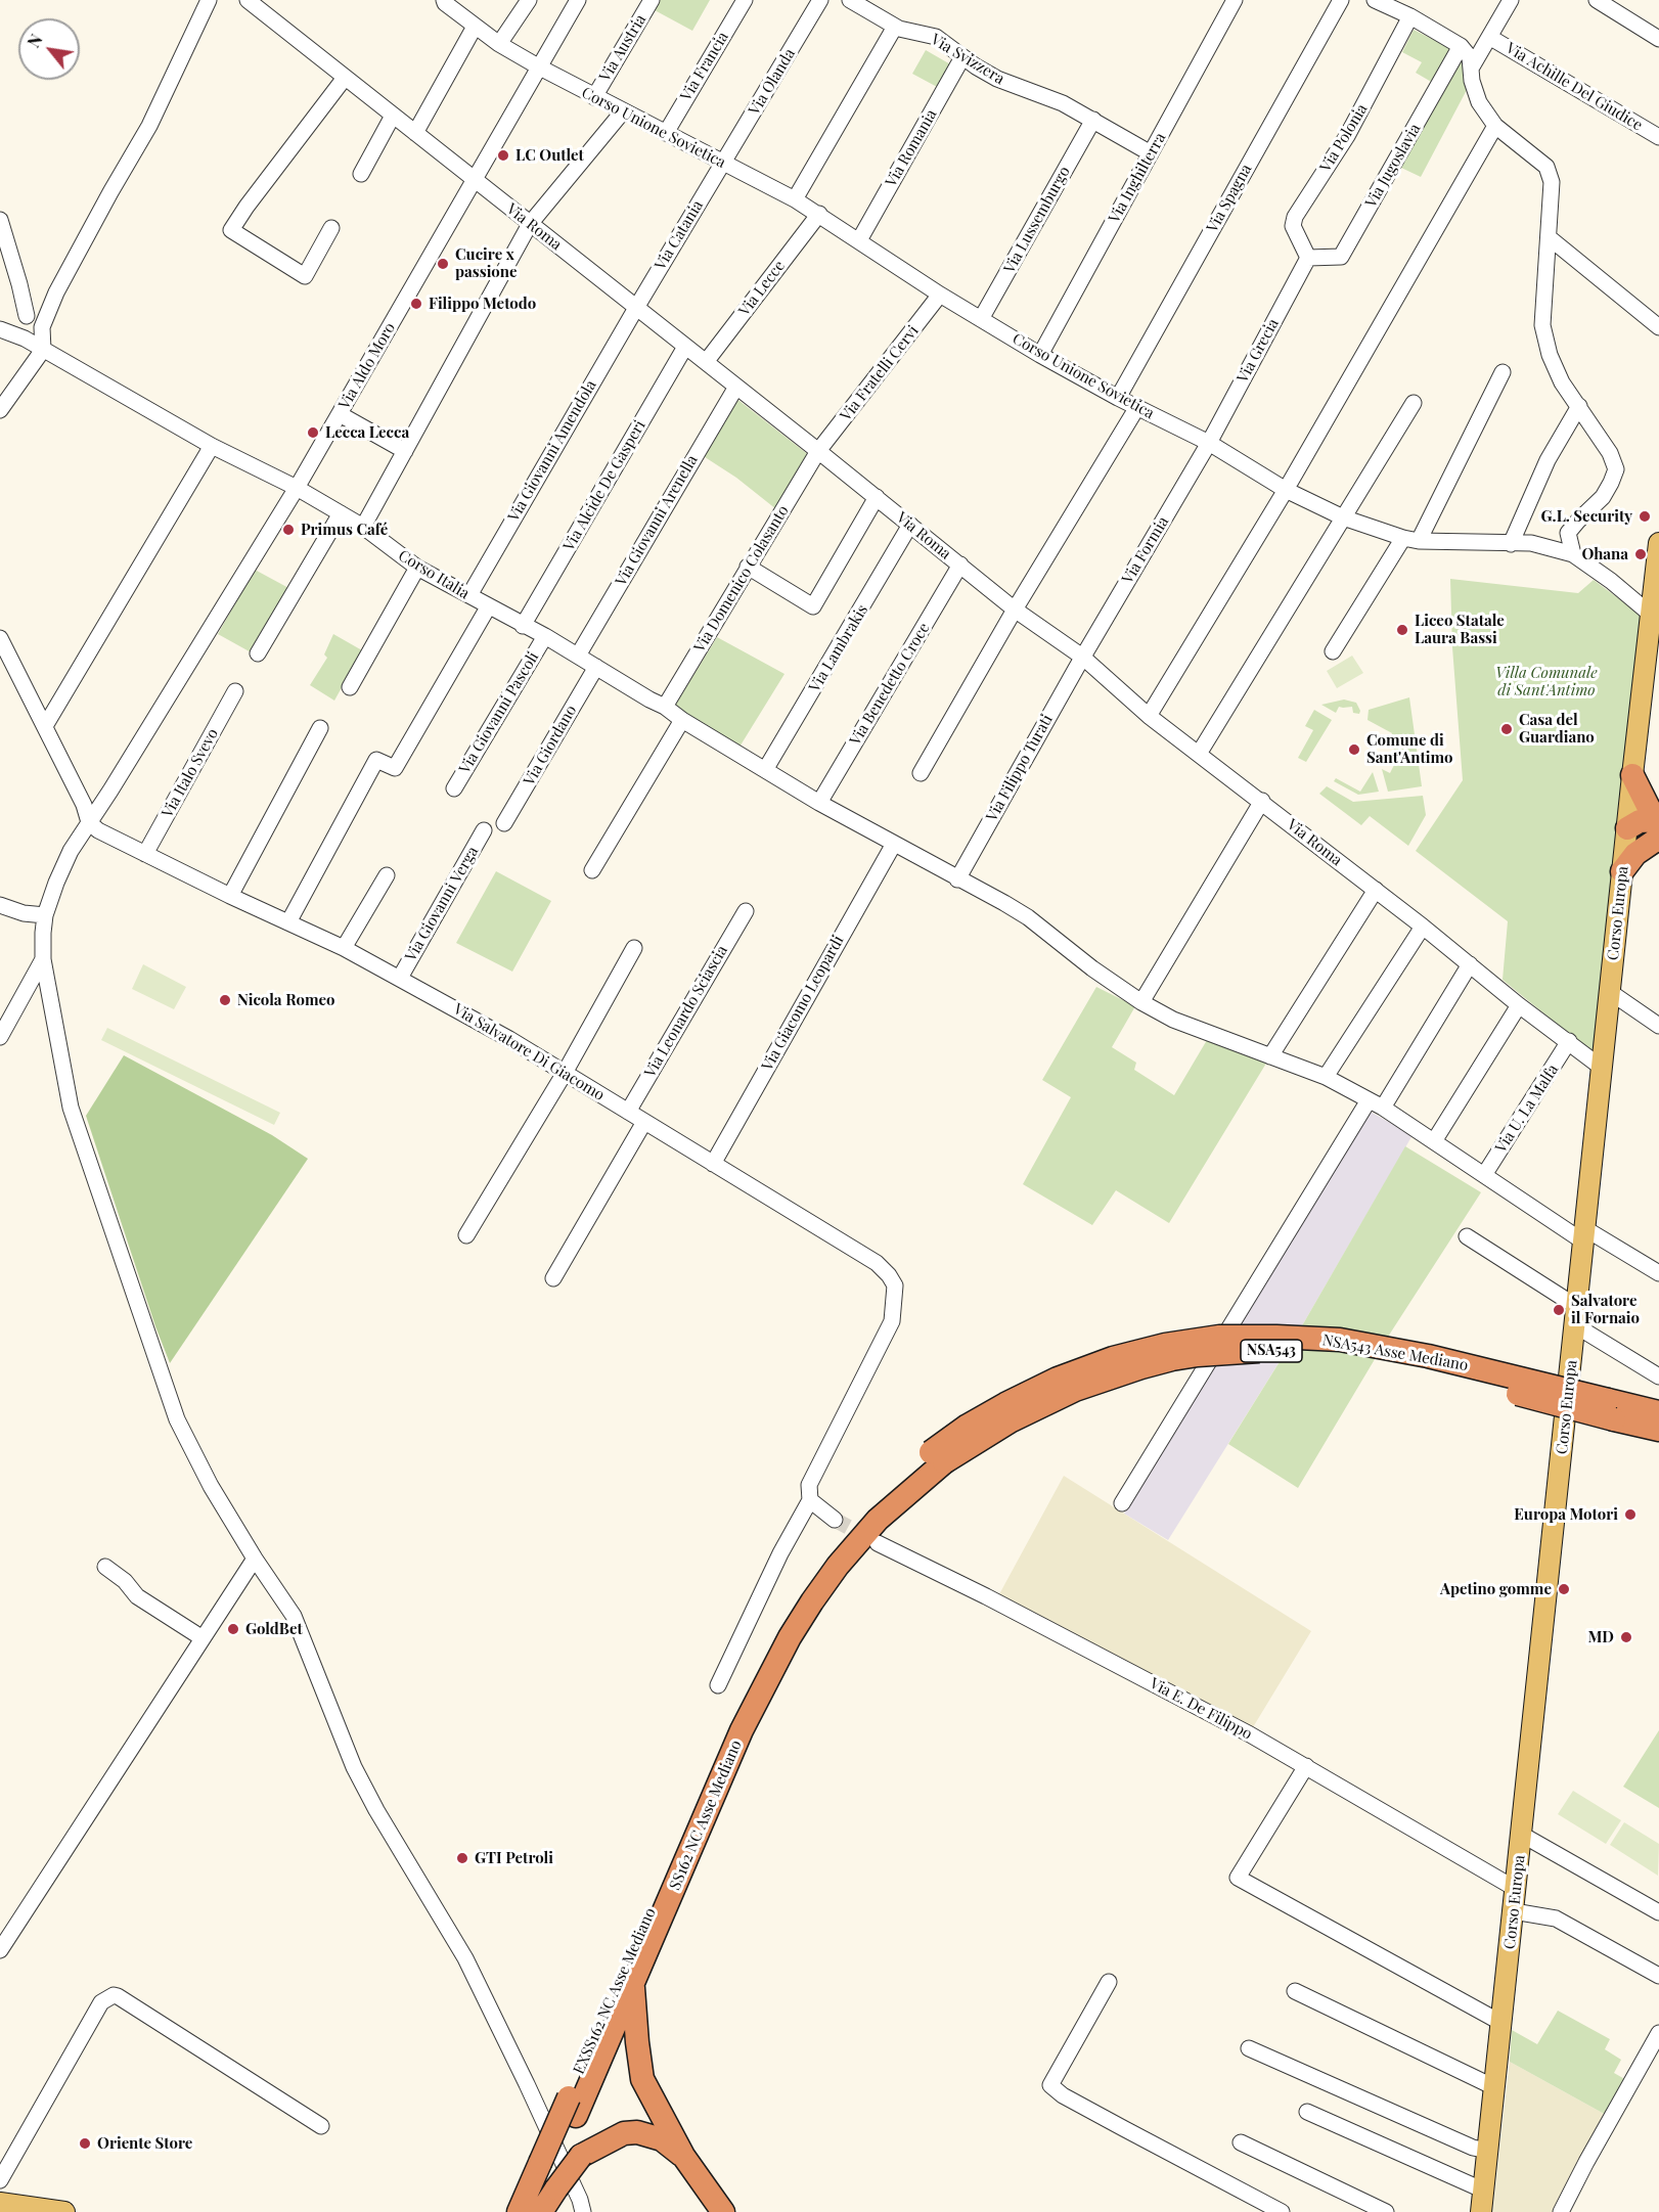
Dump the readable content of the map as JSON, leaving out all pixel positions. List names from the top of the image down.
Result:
{
  "streets": {
    "highway": [
      "NSA543",
      "NSA543 Asse Mediano",
      "SS162 NC Asse Mediano",
      "EXSS162 NC Asse Mediano"
    ],
    "main road": ["Corso Europa"],
    "street": [
      "Via Austria",
      "Via Svizzera",
      "Via Francia",
      "Via Olanda",
      "Via Achille Del Giudice",
      "Corso Unione Sovietica",
      "Via Polonia",
      "Via Romania",
      "Via Jugoslavia",
      "Via Inghilterra",
      "Via Spagna",
      "Via Lussemburgo",
      "Via Roma",
      "Via Catania",
      "Via Lecce",
      "Via Grecia",
      "Via Aldo Moro",
      "Via Fratelli Cervi",
      "Via Giovanni Amendola",
      "Via Alcide De Gasperi",
      "Via Giovanni Arenella",
      "Via Formia",
      "Corso Italia",
      "Via Domenico Colasanto",
      "Via Lambrakis",
      "Via Benedetto Croce",
      "Via Giovanni Pascoli",
      "Via Giordano",
      "Via Filippo Turati",
      "Via Italo Svevo",
      "Via Giovanni Verga",
      "Via Giacomo Leopardi",
      "Via Leonardo Sciascia",
      "Via Salvatore Di Giacomo",
      "Via U. La Malfa",
      "Via E. De Filippo"
    ]
  },
  "crossings": [
    ["Via Austria", "Corso Unione Sovietica"],
    ["Via Svizzera", "Via Romania"],
    ["Via Svizzera", "Via Inghilterra"],
    ["Via Svizzera", "Via Lussemburgo"],
    ["Via Francia", "Corso Unione Sovietica"],
    ["Via Olanda", "Corso Unione Sovietica"],
    ["Via Olanda", "Via Catania"],
    ["Corso Unione Sovietica", "Via Romania"],
    ["Corso Unione Sovietica", "Via Inghilterra"],
    ["Corso Unione Sovietica", "Via Spagna"],
    ["Corso Unione Sovietica", "Via Lussemburgo"],
    ["Corso Unione Sovietica", "Via Catania"],
    ["Corso Unione Sovietica", "Via Lecce"],
    ["Corso Unione Sovietica", "Via Grecia"],
    ["Corso Unione Sovietica", "Via Aldo Moro"],
    ["Corso Unione Sovietica", "Via Fratelli Cervi"],
    ["Corso Unione Sovietica", "Via Formia"],
    ["Corso Unione Sovietica", "Corso Europa"],
    ["Via Polonia", "Via Jugoslavia"],
    ["Via Polonia", "Via Grecia"],
    ["Via Jugoslavia", "Via Grecia"],
    ["Via Roma", "Via Catania"],
    ["Via Roma", "Via Lecce"],
    ["Via Roma", "Via Aldo Moro"],
    ["Via Roma", "Via Fratelli Cervi"],
    ["Via Roma", "Via Giovanni Amendola"],
    ["Via Roma", "Via Alcide De Gasperi"],
    ["Via Roma", "Via Giovanni Arenella"],
    ["Via Roma", "Via Formia"],
    ["Via Roma", "Via Domenico Colasanto"],
    ["Via Roma", "Via Lambrakis"],
    ["Via Roma", "Via Benedetto Croce"],
    ["Via Roma", "Via Filippo Turati"],
    ["Via Roma", "Corso Europa"],
    ["Via Roma", "Via U. La Malfa"],
    ["Via Catania", "Via Giovanni Amendola"],
    ["Via Grecia", "Via Formia"],
    ["Via Aldo Moro", "Corso Italia"],
    ["Via Aldo Moro", "Via Salvatore Di Giacomo"],
    ["Via Fratelli Cervi", "Via Domenico Colasanto"],
    ["Via Giovanni Amendola", "Corso Italia"],
    ["Via Alcide De Gasperi", "Corso Italia"],
    ["Via Giovanni Arenella", "Corso Italia"],
    ["Via Formia", "Via Filippo Turati"],
    ["Corso Italia", "Via Domenico Colasanto"],
    ["Corso Italia", "Via Lambrakis"],
    ["Corso Italia", "Via Benedetto Croce"],
    ["Corso Italia", "Via Giovanni Pascoli"],
    ["Corso Italia", "Via Giordano"],
    ["Corso Italia", "Via Filippo Turati"],
    ["Corso Italia", "Corso Europa"],
    ["Corso Italia", "Via Giacomo Leopardi"],
    ["Corso Italia", "Via U. La Malfa"],
    ["Via Italo Svevo", "Via Salvatore Di Giacomo"],
    ["Via Giovanni Verga", "Via Salvatore Di Giacomo"],
    ["Corso Europa", "Via E. De Filippo"],
    ["Via Giacomo Leopardi", "Via Salvatore Di Giacomo"],
    ["Via Leonardo Sciascia", "Via Salvatore Di Giacomo"],
    ["NSA543 Asse Mediano", "SS162 NC Asse Mediano"],
    ["NSA543 Asse Mediano", "EXSS162 NC Asse Mediano"],
    ["SS162 NC Asse Mediano", "EXSS162 NC Asse Mediano"]
  ],
  "parks": ["Villa Comunale di Sant'Antimo"],
  "places": [
    "LC Outlet",
    "Cucire x passione",
    "Filippo Metodo",
    "Lecca Lecca",
    "G.L. Security",
    "Primus Café",
    "Ohana",
    "Liceo Statale Laura Bassi",
    "Casa del Guardiano",
    "Comune di Sant'Antimo",
    "Nicola Romeo",
    "Salvatore il Fornaio",
    "Europa Motori",
    "Apetino gomme",
    "GoldBet",
    "MD",
    "GTI Petroli",
    "Oriente Store"
  ],
  "north": "top left"
}
